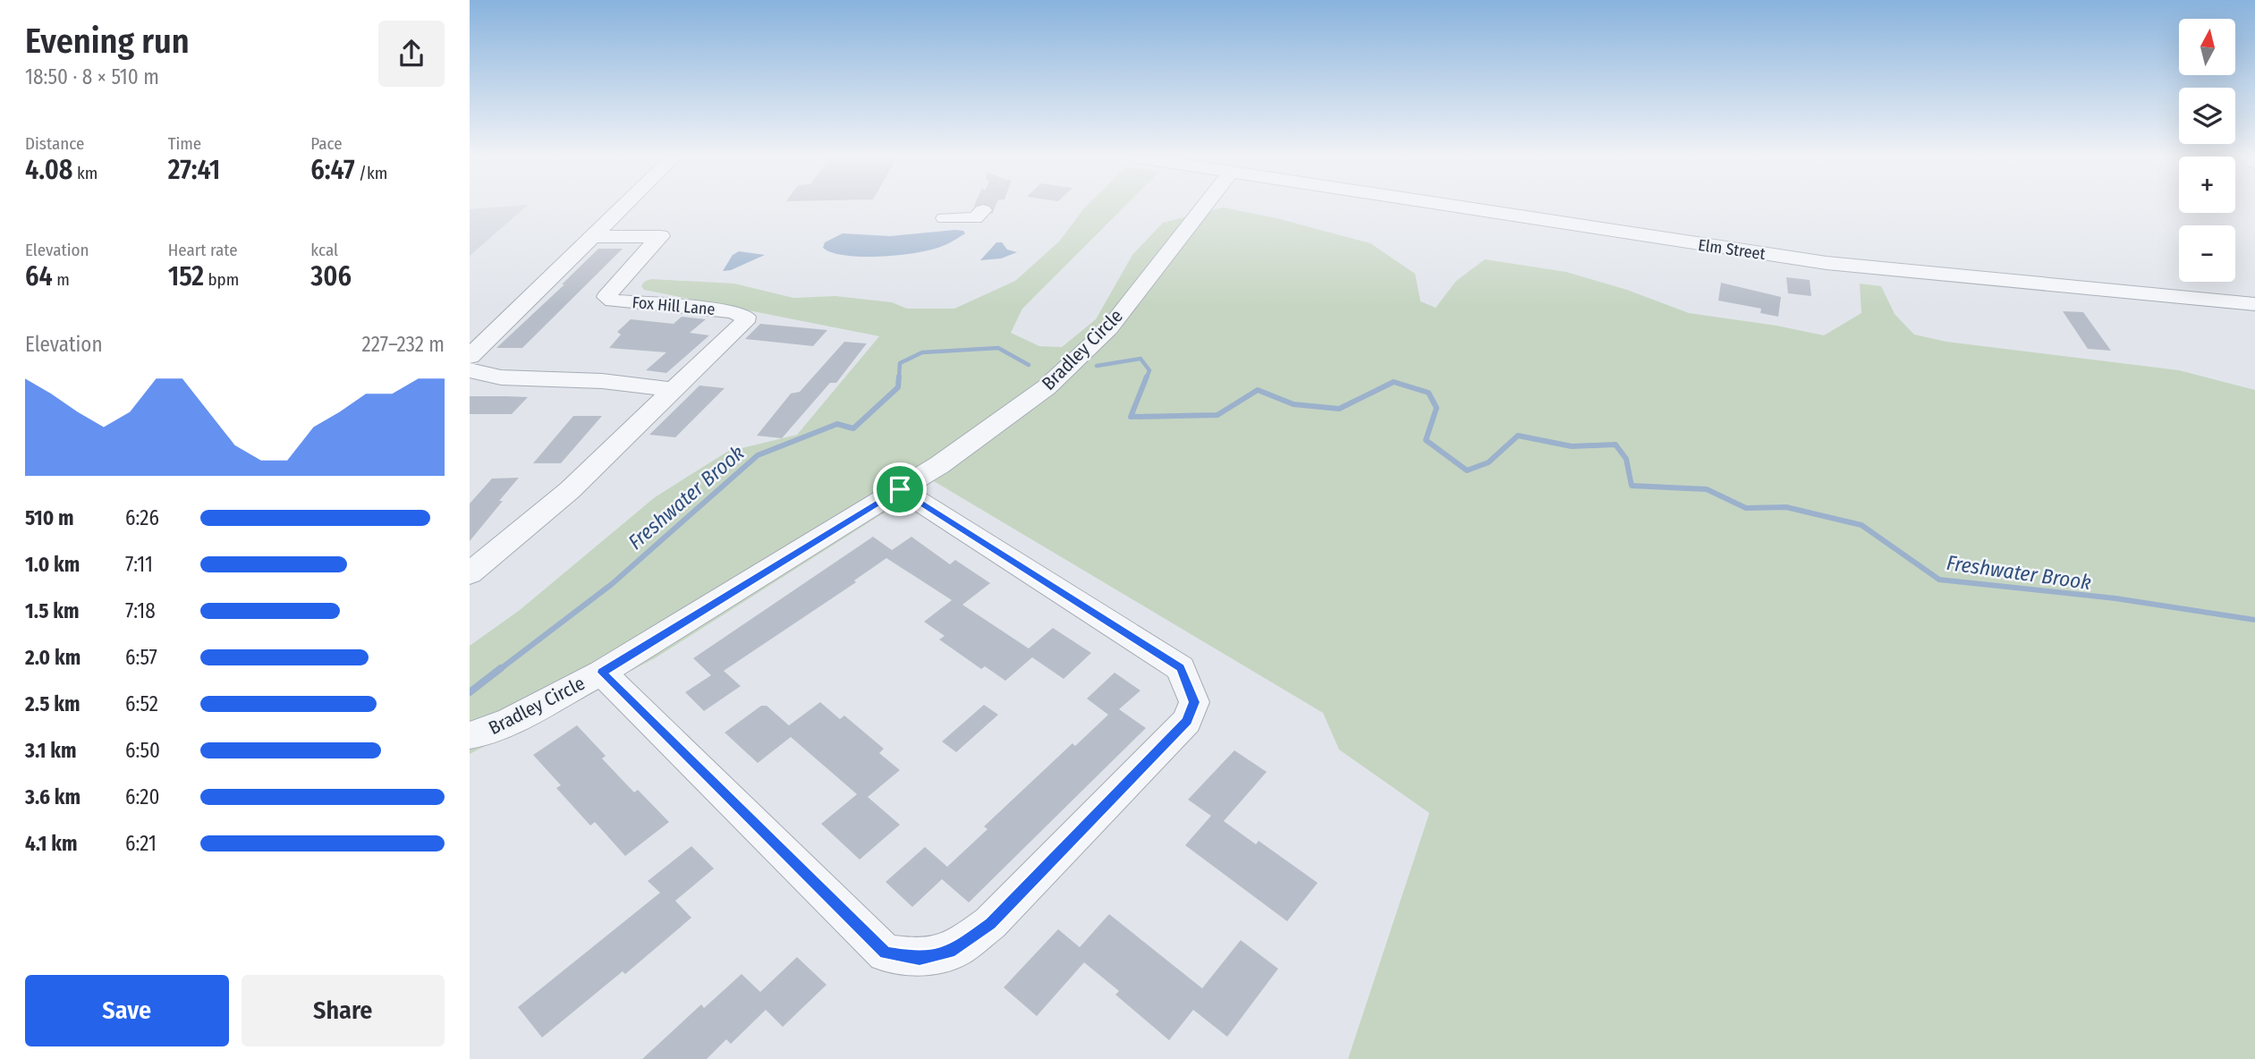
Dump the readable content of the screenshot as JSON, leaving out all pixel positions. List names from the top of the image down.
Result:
{
  "streets": {
    "street": ["Elm Street", "Fox Hill Lane", "Bradley Circle"]
  },
  "water": ["Freshwater Brook"],
  "north": "top",
  "page": {
    "heading": ["Evening run", "18:50 · 8 × 510 m"],
    "map_buttons": ["+", "−"],
    "stats": [
      ["Distance", "4.08 km"],
      ["Time", "27:41"],
      ["Pace", "6:47 /km"],
      ["Elevation", "64 m"],
      ["Heart rate", "152 bpm"],
      ["kcal", "306"]
    ],
    "chart": ["Elevation", "227–232 m"],
    "list": [
      {
        "name": "510 m",
        "note": "6:26"
      },
      {
        "name": "1.0 km",
        "note": "7:11"
      },
      {
        "name": "1.5 km",
        "note": "7:18"
      },
      {
        "name": "2.0 km",
        "note": "6:57"
      },
      {
        "name": "2.5 km",
        "note": "6:52"
      },
      {
        "name": "3.1 km",
        "note": "6:50"
      },
      {
        "name": "3.6 km",
        "note": "6:20"
      },
      {
        "name": "4.1 km",
        "note": "6:21"
      }
    ],
    "buttons": ["Save", "Share"]
  }
}
